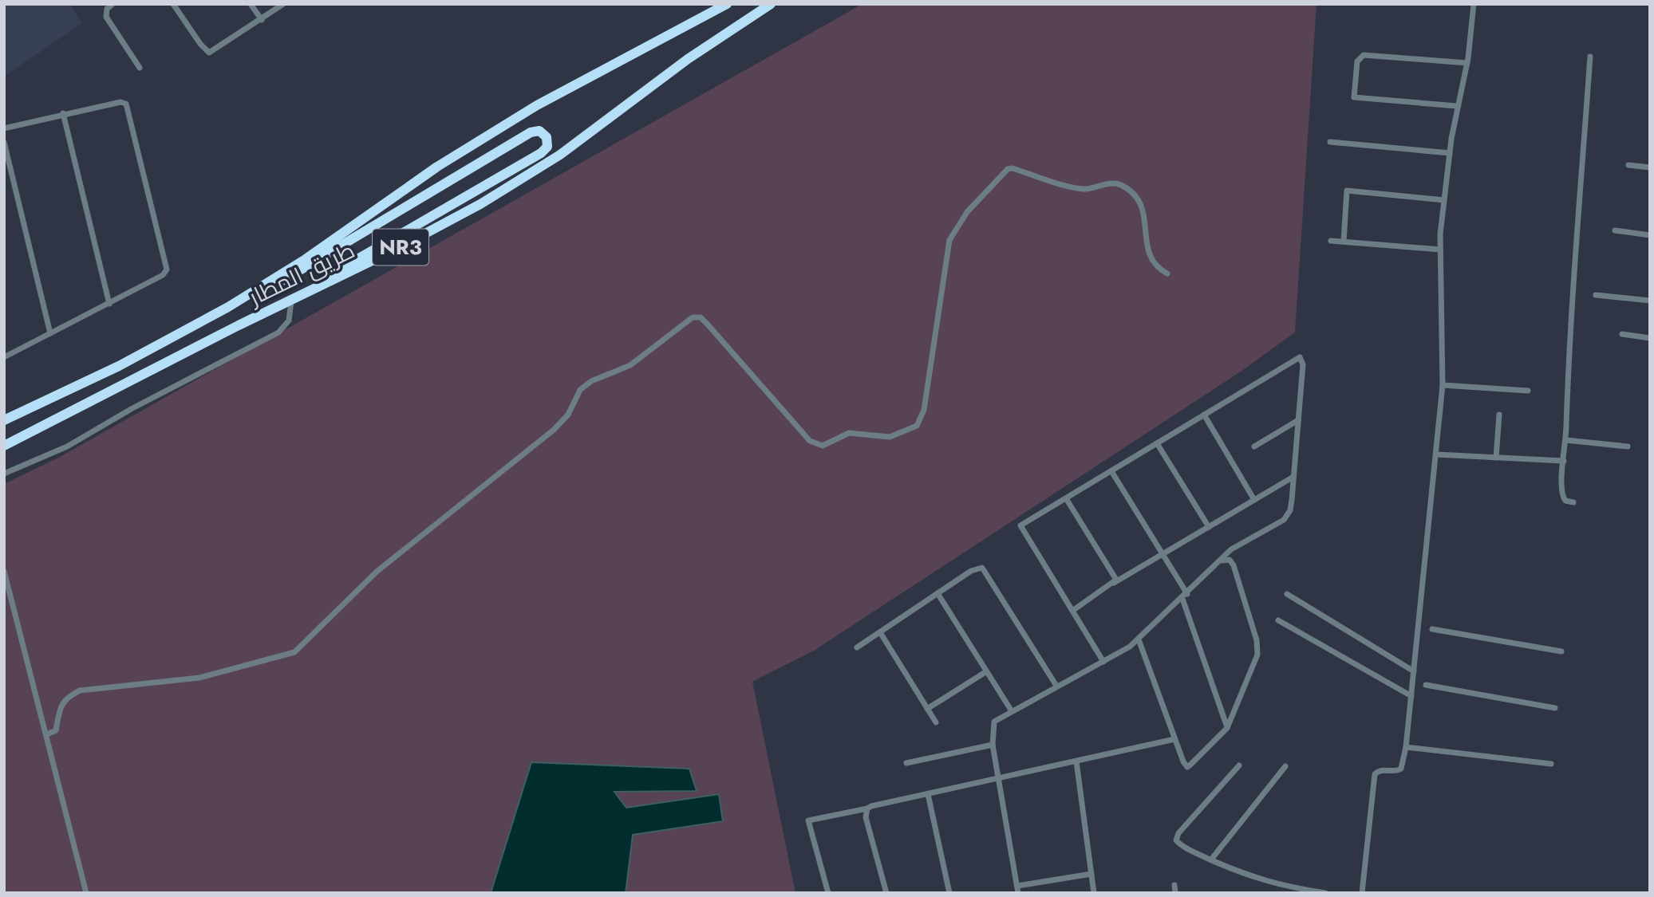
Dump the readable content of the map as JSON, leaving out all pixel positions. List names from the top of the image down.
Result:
{
  "streets": {
    "highway": ["NR3", "طريق المطار"]
  }
}
